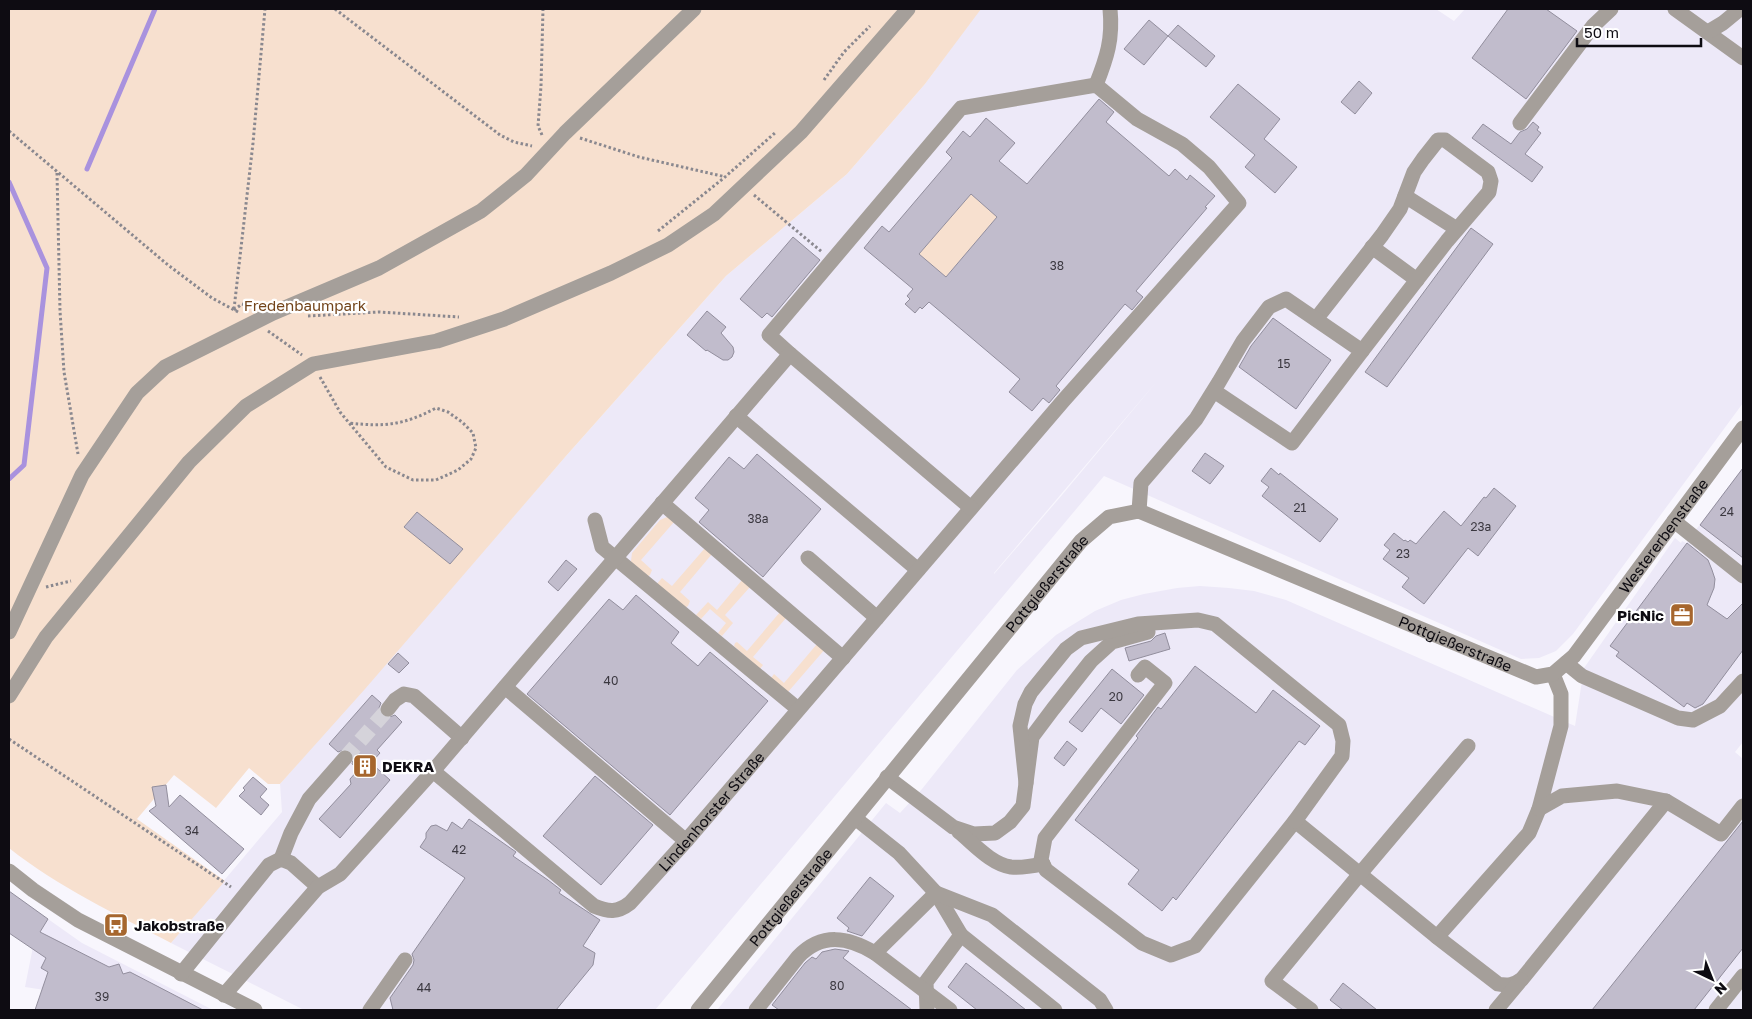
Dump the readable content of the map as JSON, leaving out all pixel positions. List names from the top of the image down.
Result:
{
  "streets": {
    "street": ["Westererbenstraße", "Pottgießerstraße", "Lindenhorster Straße"]
  },
  "crossings": [
    ["Westererbenstraße", "Pottgießerstraße"]
  ],
  "parks": ["Fredenbaumpark"],
  "places": {
    "office": ["PicNic"],
    "building": ["DEKRA"],
    "bus stop": ["Jakobstraße"]
  },
  "house_numbers": [
    "38",
    "15",
    "21",
    "24",
    "38a",
    "23a",
    "23",
    "40",
    "20",
    "34",
    "42",
    "80",
    "44",
    "39"
  ],
  "scale_bar": "50 m",
  "north": "bottom right"
}
